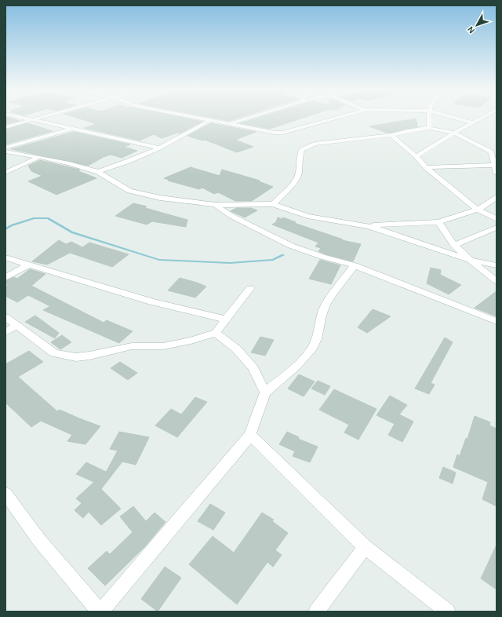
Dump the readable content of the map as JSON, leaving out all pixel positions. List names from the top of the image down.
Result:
{
  "north": "bottom left"
}
